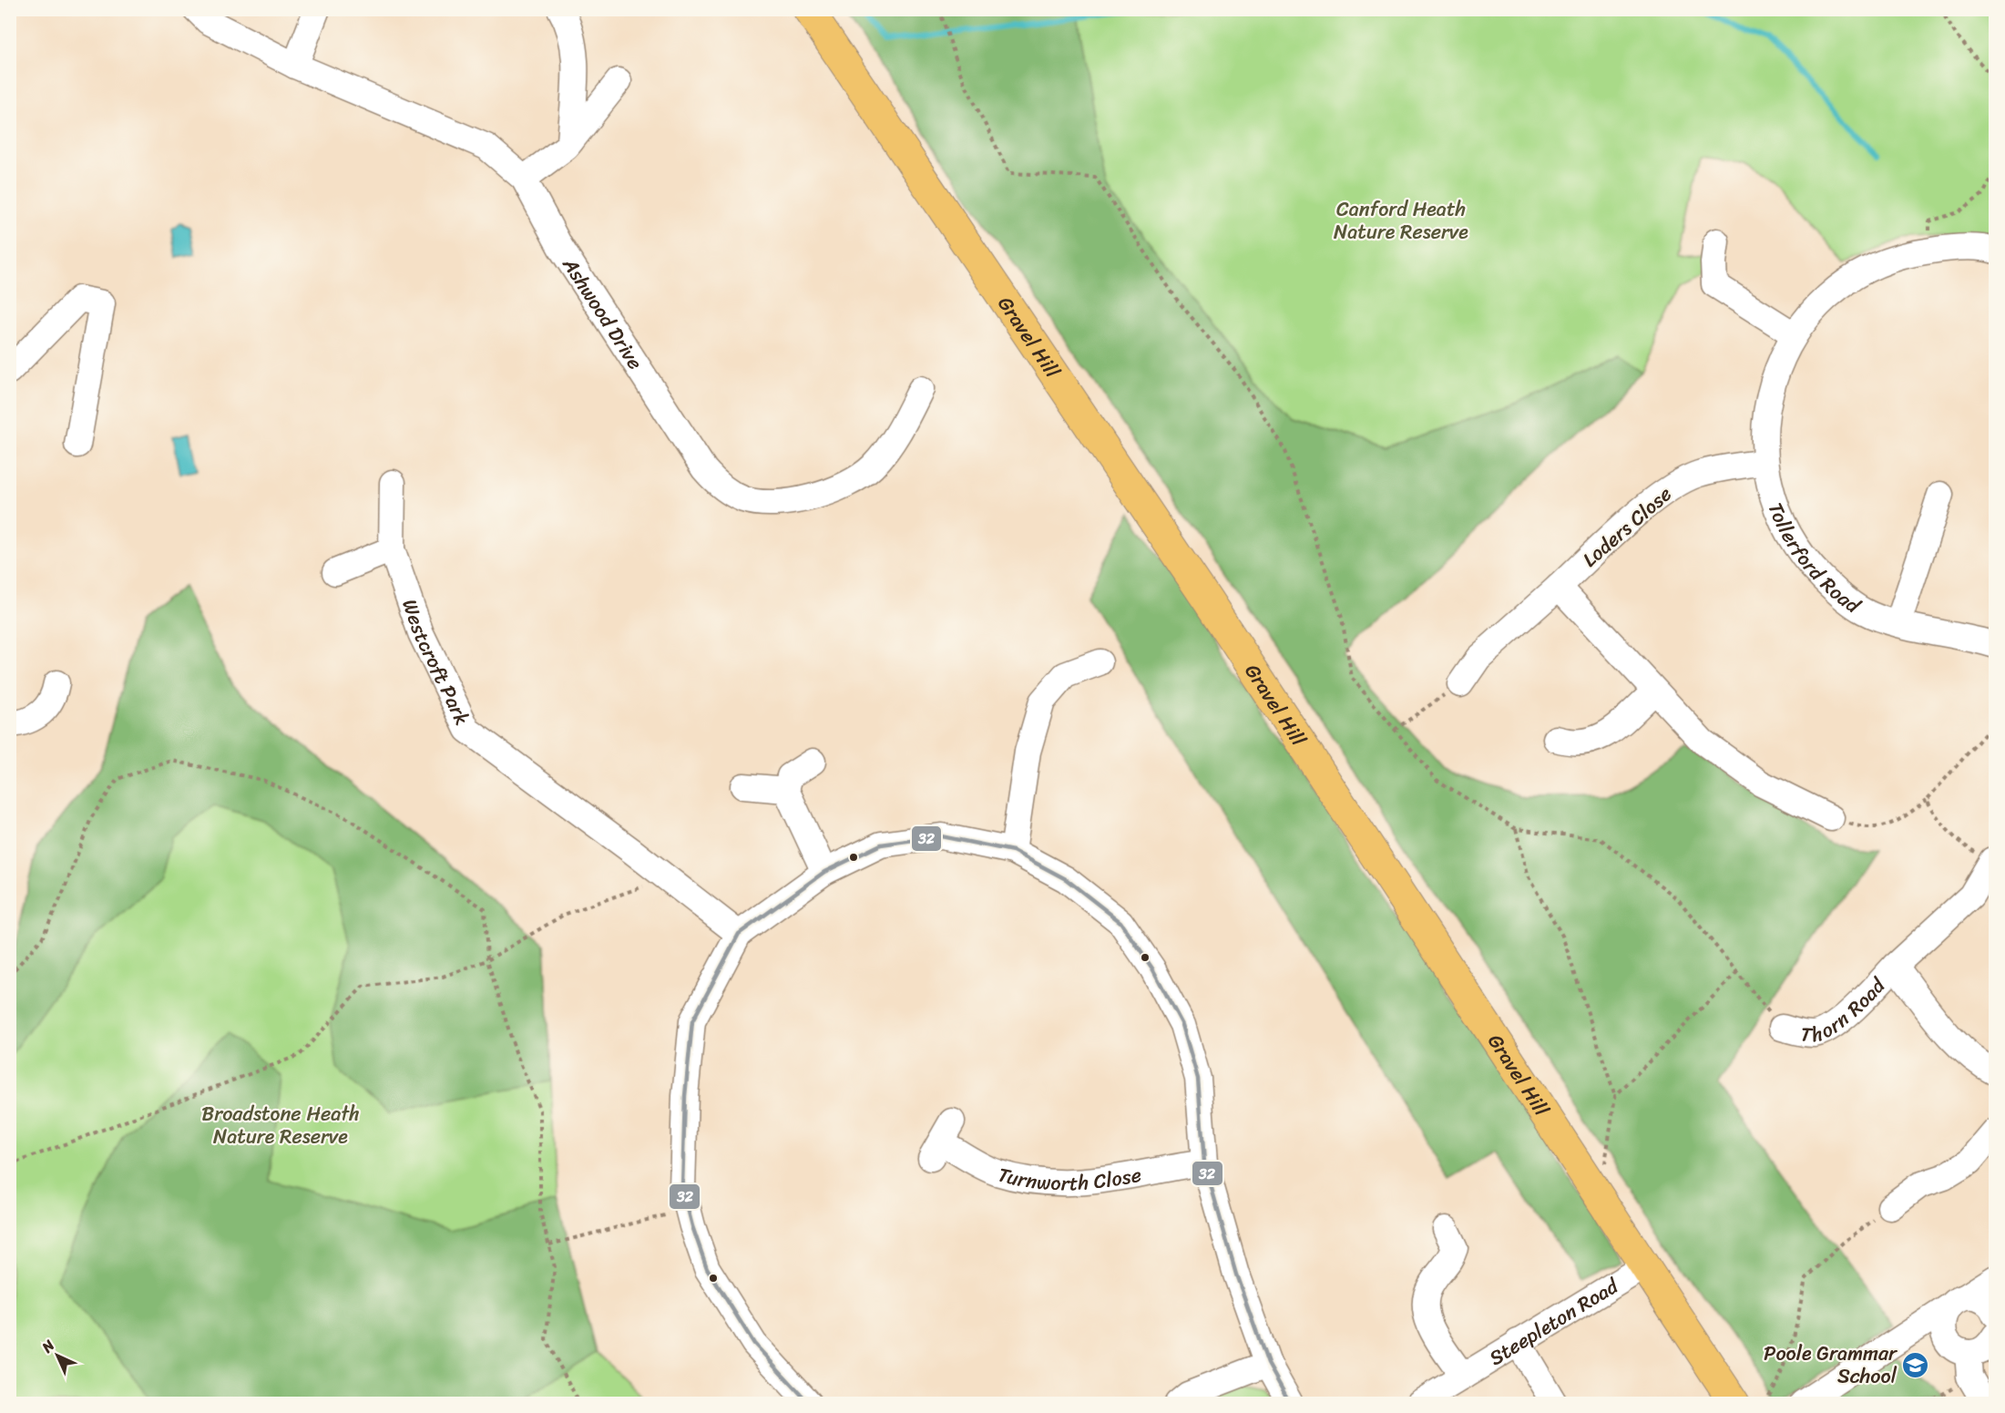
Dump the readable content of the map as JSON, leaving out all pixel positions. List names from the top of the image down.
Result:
{
  "streets": {
    "main road": ["Gravel Hill"],
    "street": [
      "Ashwood Drive",
      "Loders Close",
      "Tollerford Road",
      "Westcroft Park",
      "Thorn Road",
      "Turnworth Close",
      "Steepleton Road"
    ]
  },
  "crossings": [
    ["Gravel Hill", "Steepleton Road"],
    ["Loders Close", "Tollerford Road"]
  ],
  "parks": ["Canford Heath Nature Reserve", "Broadstone Heath Nature Reserve"],
  "places": {
    "school or university": ["Poole Grammar School"]
  },
  "lines": ["transit line 32"],
  "north": "top left"
}
